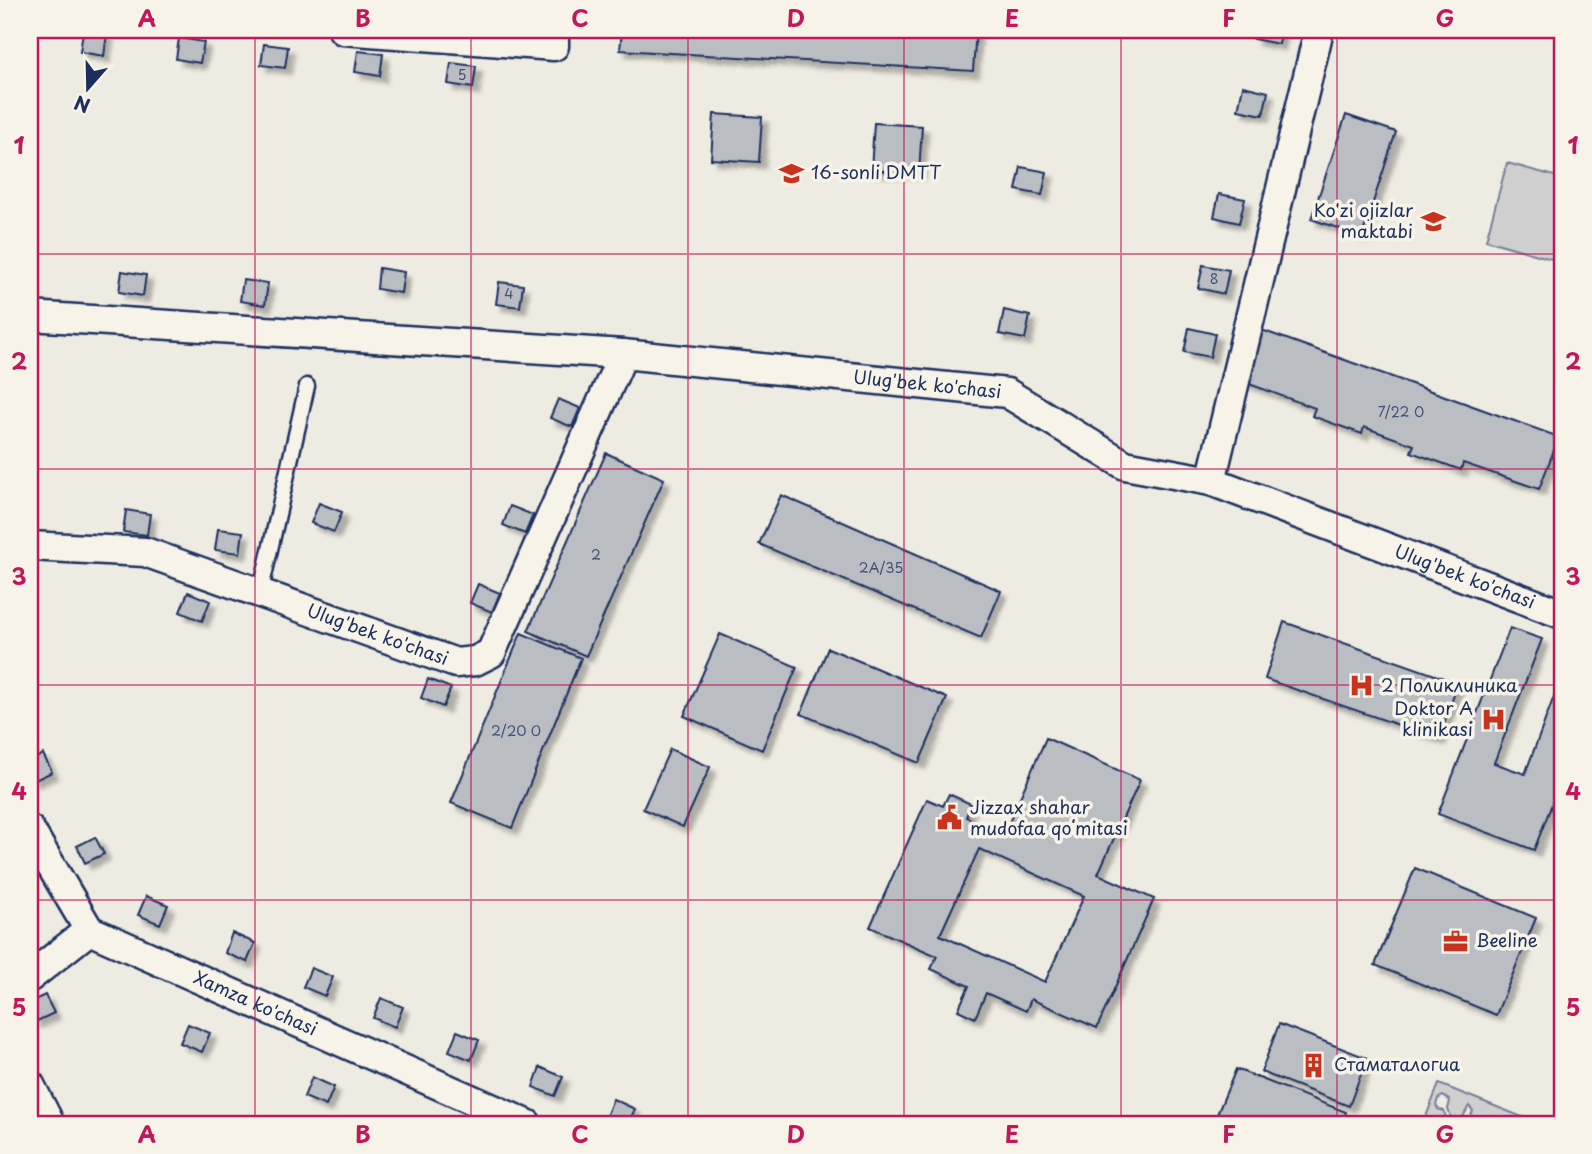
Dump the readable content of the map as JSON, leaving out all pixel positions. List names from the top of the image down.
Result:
{
  "streets": {
    "street": ["Ulug'bek ko'chasi", "Xamza ko'chasi"]
  },
  "places": {
    "school or university": ["16-sonli DMTT", "Ko'zi ojizlar maktabi"],
    "hospital": ["2 Поликлиника", "Doktor A klinikasi"],
    "public building": ["Jizzax shahar mudofaa qoʻmitasi"],
    "office": ["Beeline"],
    "building": ["Стаматалогиа"]
  },
  "house_numbers": [
    "5",
    "8",
    "4",
    "7/22 0",
    "2",
    "2А/35",
    "2/20 0"
  ],
  "north": "bottom",
  "grid": {
    "columns": [
      "A",
      "B",
      "C",
      "D",
      "E",
      "F",
      "G"
    ],
    "rows": [
      "1",
      "2",
      "3",
      "4",
      "5"
    ]
  }
}
